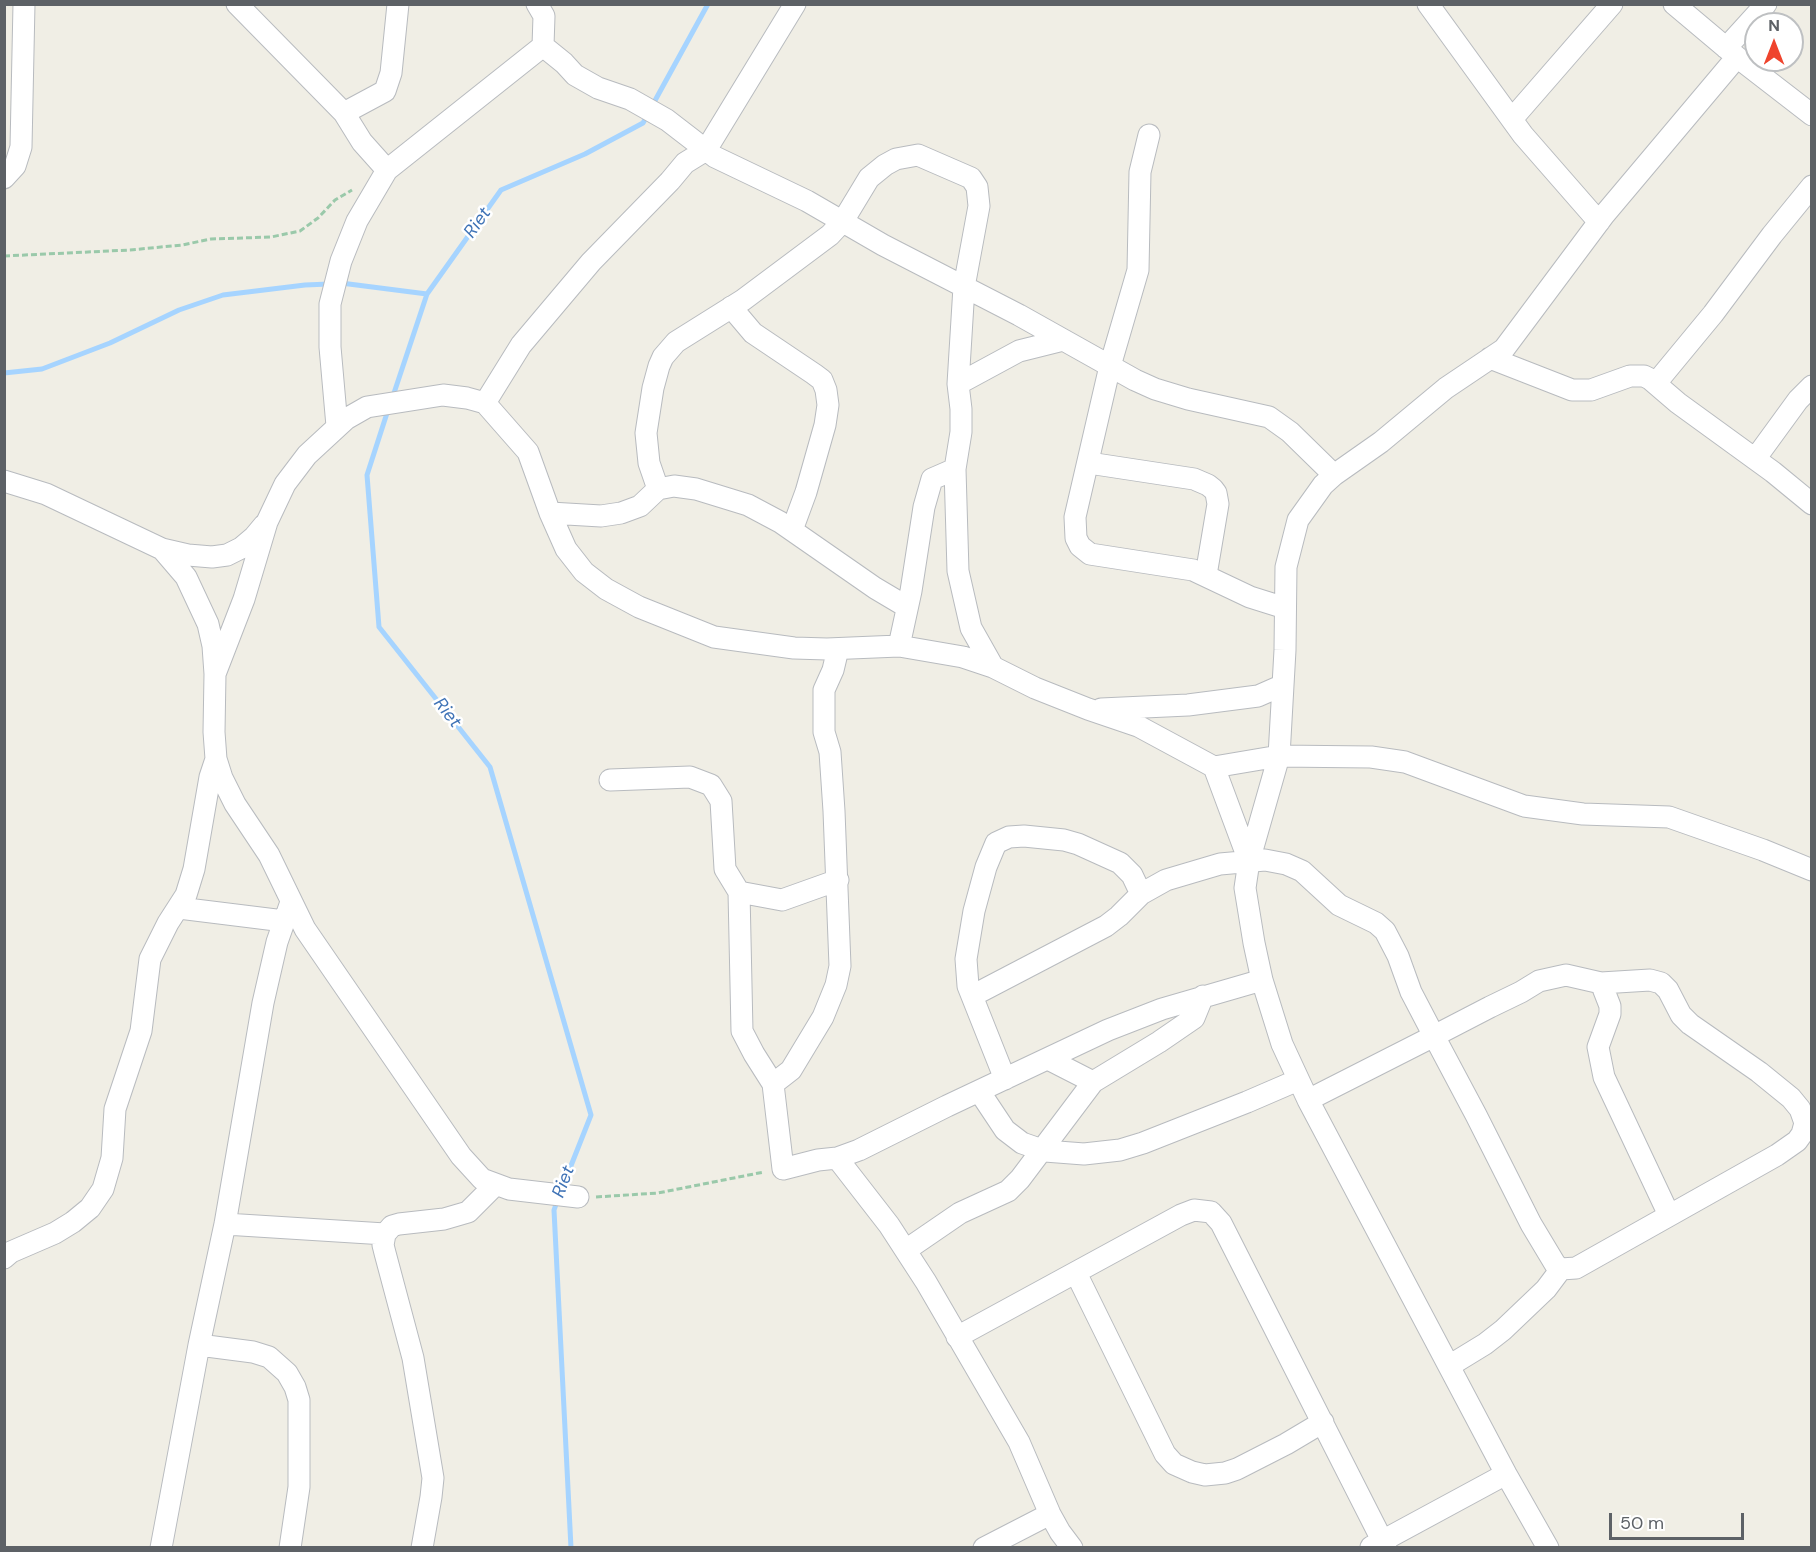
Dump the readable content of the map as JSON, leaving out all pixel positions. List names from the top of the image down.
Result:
{
  "water": ["Riet"],
  "scale_bar": "50 m",
  "north": "top"
}
